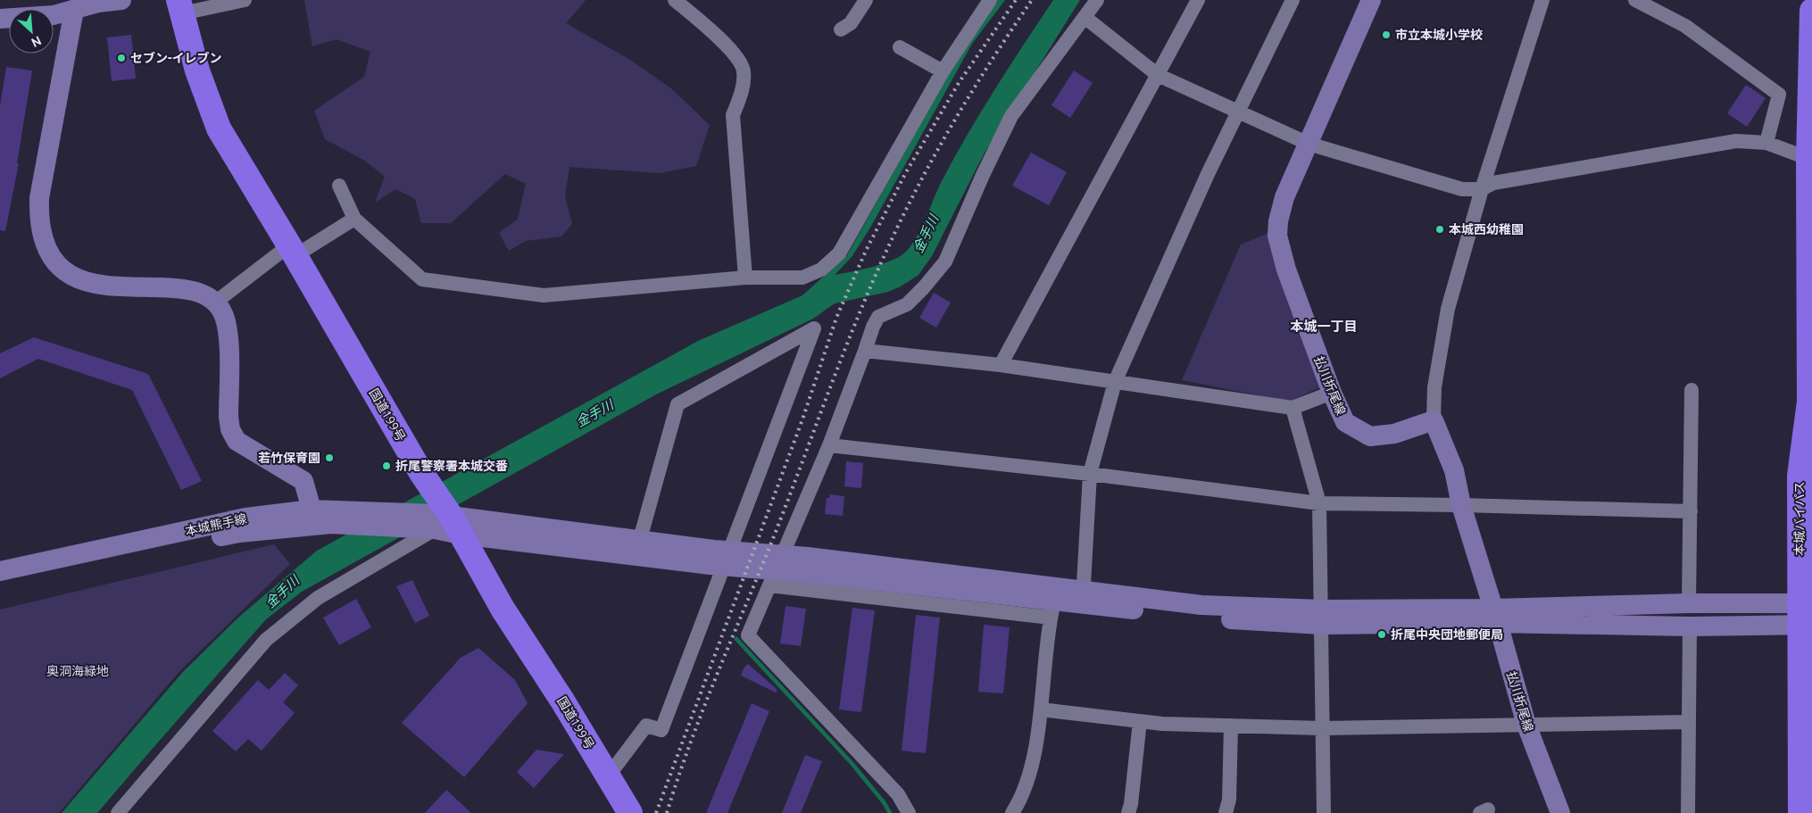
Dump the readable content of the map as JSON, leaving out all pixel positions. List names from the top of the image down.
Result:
{
  "streets": {
    "highway": ["国道199号", "本城バイパス"],
    "street": ["払川折尾線", "本城熊手線"]
  },
  "crossings": [
    ["国道199号", "本城熊手線"]
  ],
  "districts": ["本城一丁目"],
  "water": ["金手川"],
  "parks": ["奥洞海緑地"],
  "places": [
    "市立本城小学校",
    "セブン-イレブン",
    "本城西幼稚園",
    "若竹保育園",
    "折尾警察署本城交番",
    "折尾中央団地郵便局"
  ],
  "north": "bottom right"
}
